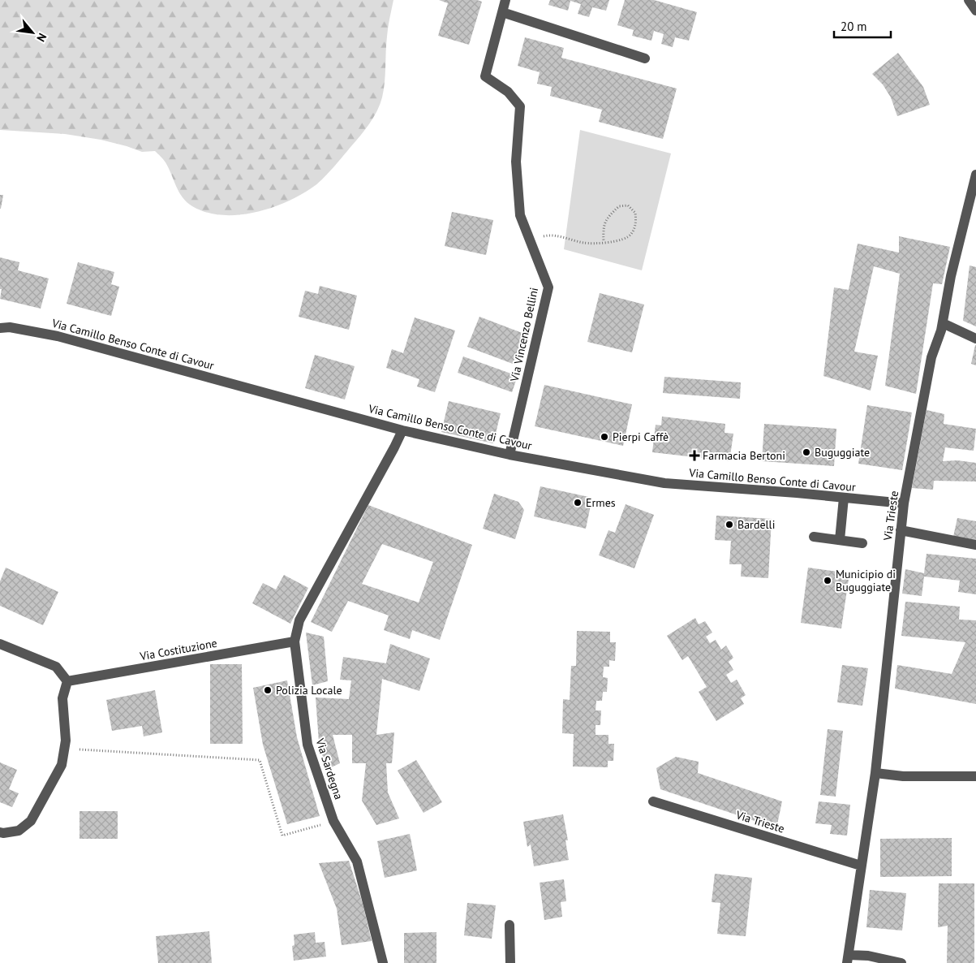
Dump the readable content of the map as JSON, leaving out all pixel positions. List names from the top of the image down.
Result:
{
  "streets": {
    "street": [
      "Via Vincenzo Bellini",
      "Via Camillo Benso Conte di Cavour",
      "Via Trieste",
      "Via Costituzione",
      "Via Sardegna"
    ]
  },
  "crossings": [
    ["Via Vincenzo Bellini", "Via Camillo Benso Conte di Cavour"],
    ["Via Camillo Benso Conte di Cavour", "Via Trieste"],
    ["Via Camillo Benso Conte di Cavour", "Via Sardegna"],
    ["Via Costituzione", "Via Sardegna"]
  ],
  "places": {
    "other": [
      "Pierpi Caffè",
      "Buguggiate",
      "Ermes",
      "Bardelli",
      "Municipio di Buguggiate",
      "Polizia Locale"
    ],
    "health": ["Farmacia Bertoni"]
  },
  "scale_bar": "20 m",
  "north": "bottom right"
}
